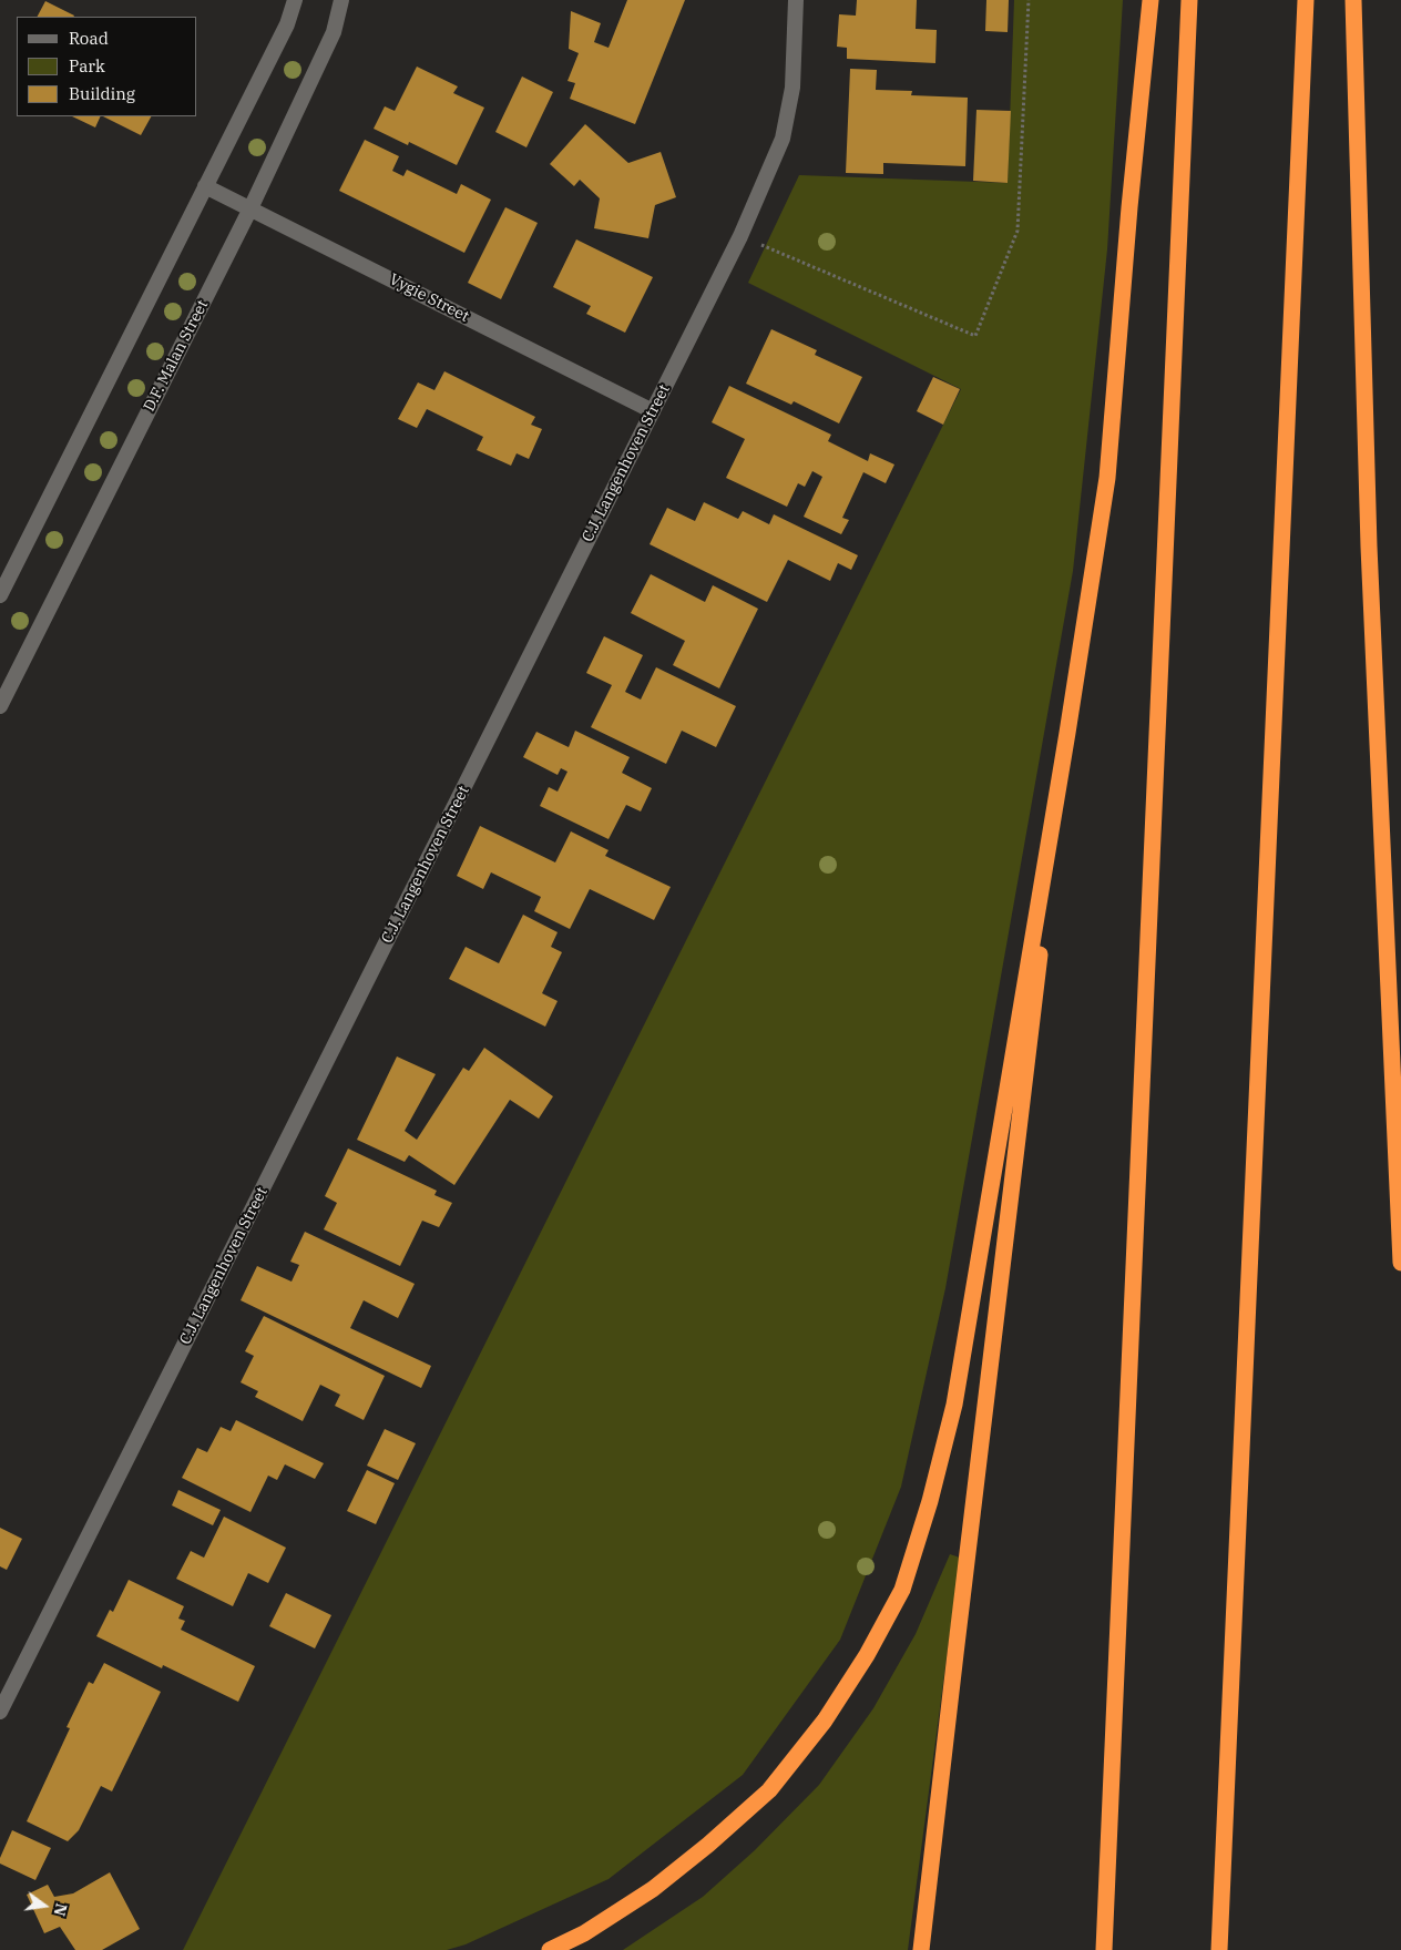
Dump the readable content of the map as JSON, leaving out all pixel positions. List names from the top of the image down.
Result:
{
  "streets": {
    "street": ["Vygie Street", "D.F. Malan Street", "C.J. Langenhoven Street"]
  },
  "crossings": [
    ["Vygie Street", "D.F. Malan Street"],
    ["Vygie Street", "C.J. Langenhoven Street"]
  ],
  "legend": ["Road", "Park", "Building"],
  "north": "right"
}
